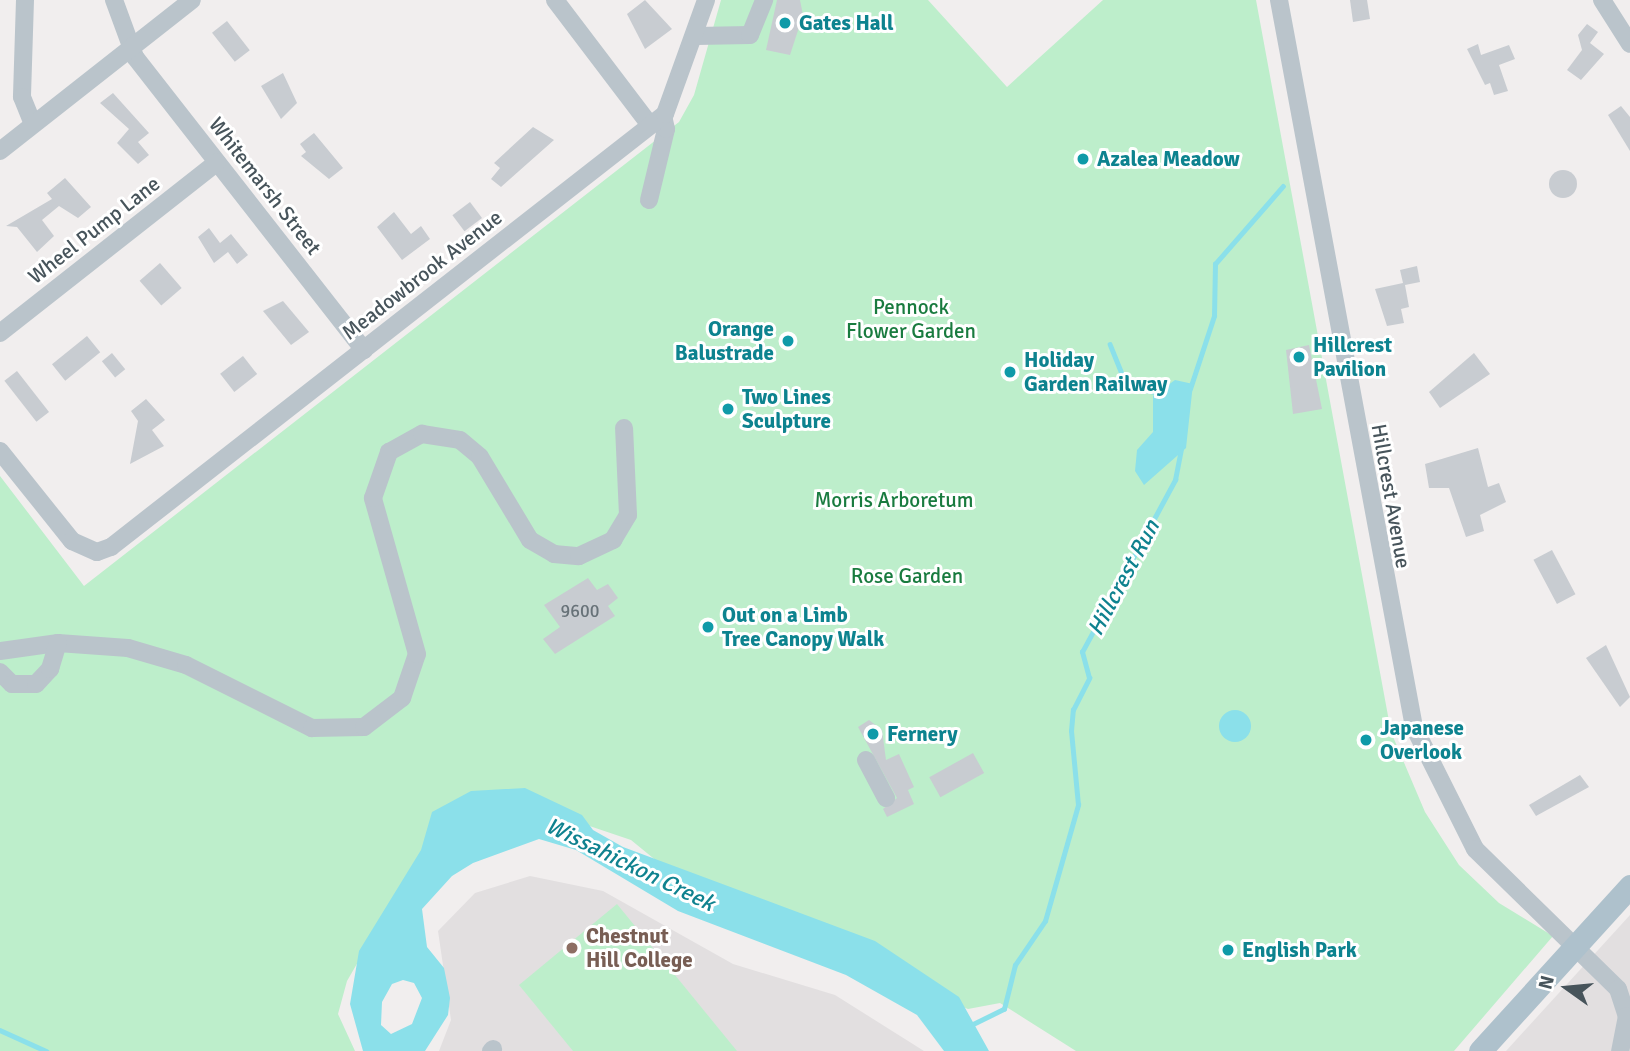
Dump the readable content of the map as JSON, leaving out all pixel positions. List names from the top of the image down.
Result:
{
  "streets": {
    "street": [
      "Whitemarsh Street",
      "Wheel Pump Lane",
      "Meadowbrook Avenue",
      "Hillcrest Avenue"
    ]
  },
  "crossings": [
    ["Whitemarsh Street", "Wheel Pump Lane"],
    ["Whitemarsh Street", "Meadowbrook Avenue"]
  ],
  "water": ["Hillcrest Run", "Wissahickon Creek"],
  "parks": ["Pennock Flower Garden", "Morris Arboretum", "Rose Garden"],
  "places": [
    "Gates Hall",
    "Azalea Meadow",
    "Orange Balustrade",
    "Hillcrest Pavilion",
    "Holiday Garden Railway",
    "Two Lines Sculpture",
    "Out on a Limb Tree Canopy Walk",
    "Fernery",
    "Japanese Overlook",
    "Chestnut Hill College",
    "English Park"
  ],
  "house_numbers": ["9600"],
  "north": "left"
}
